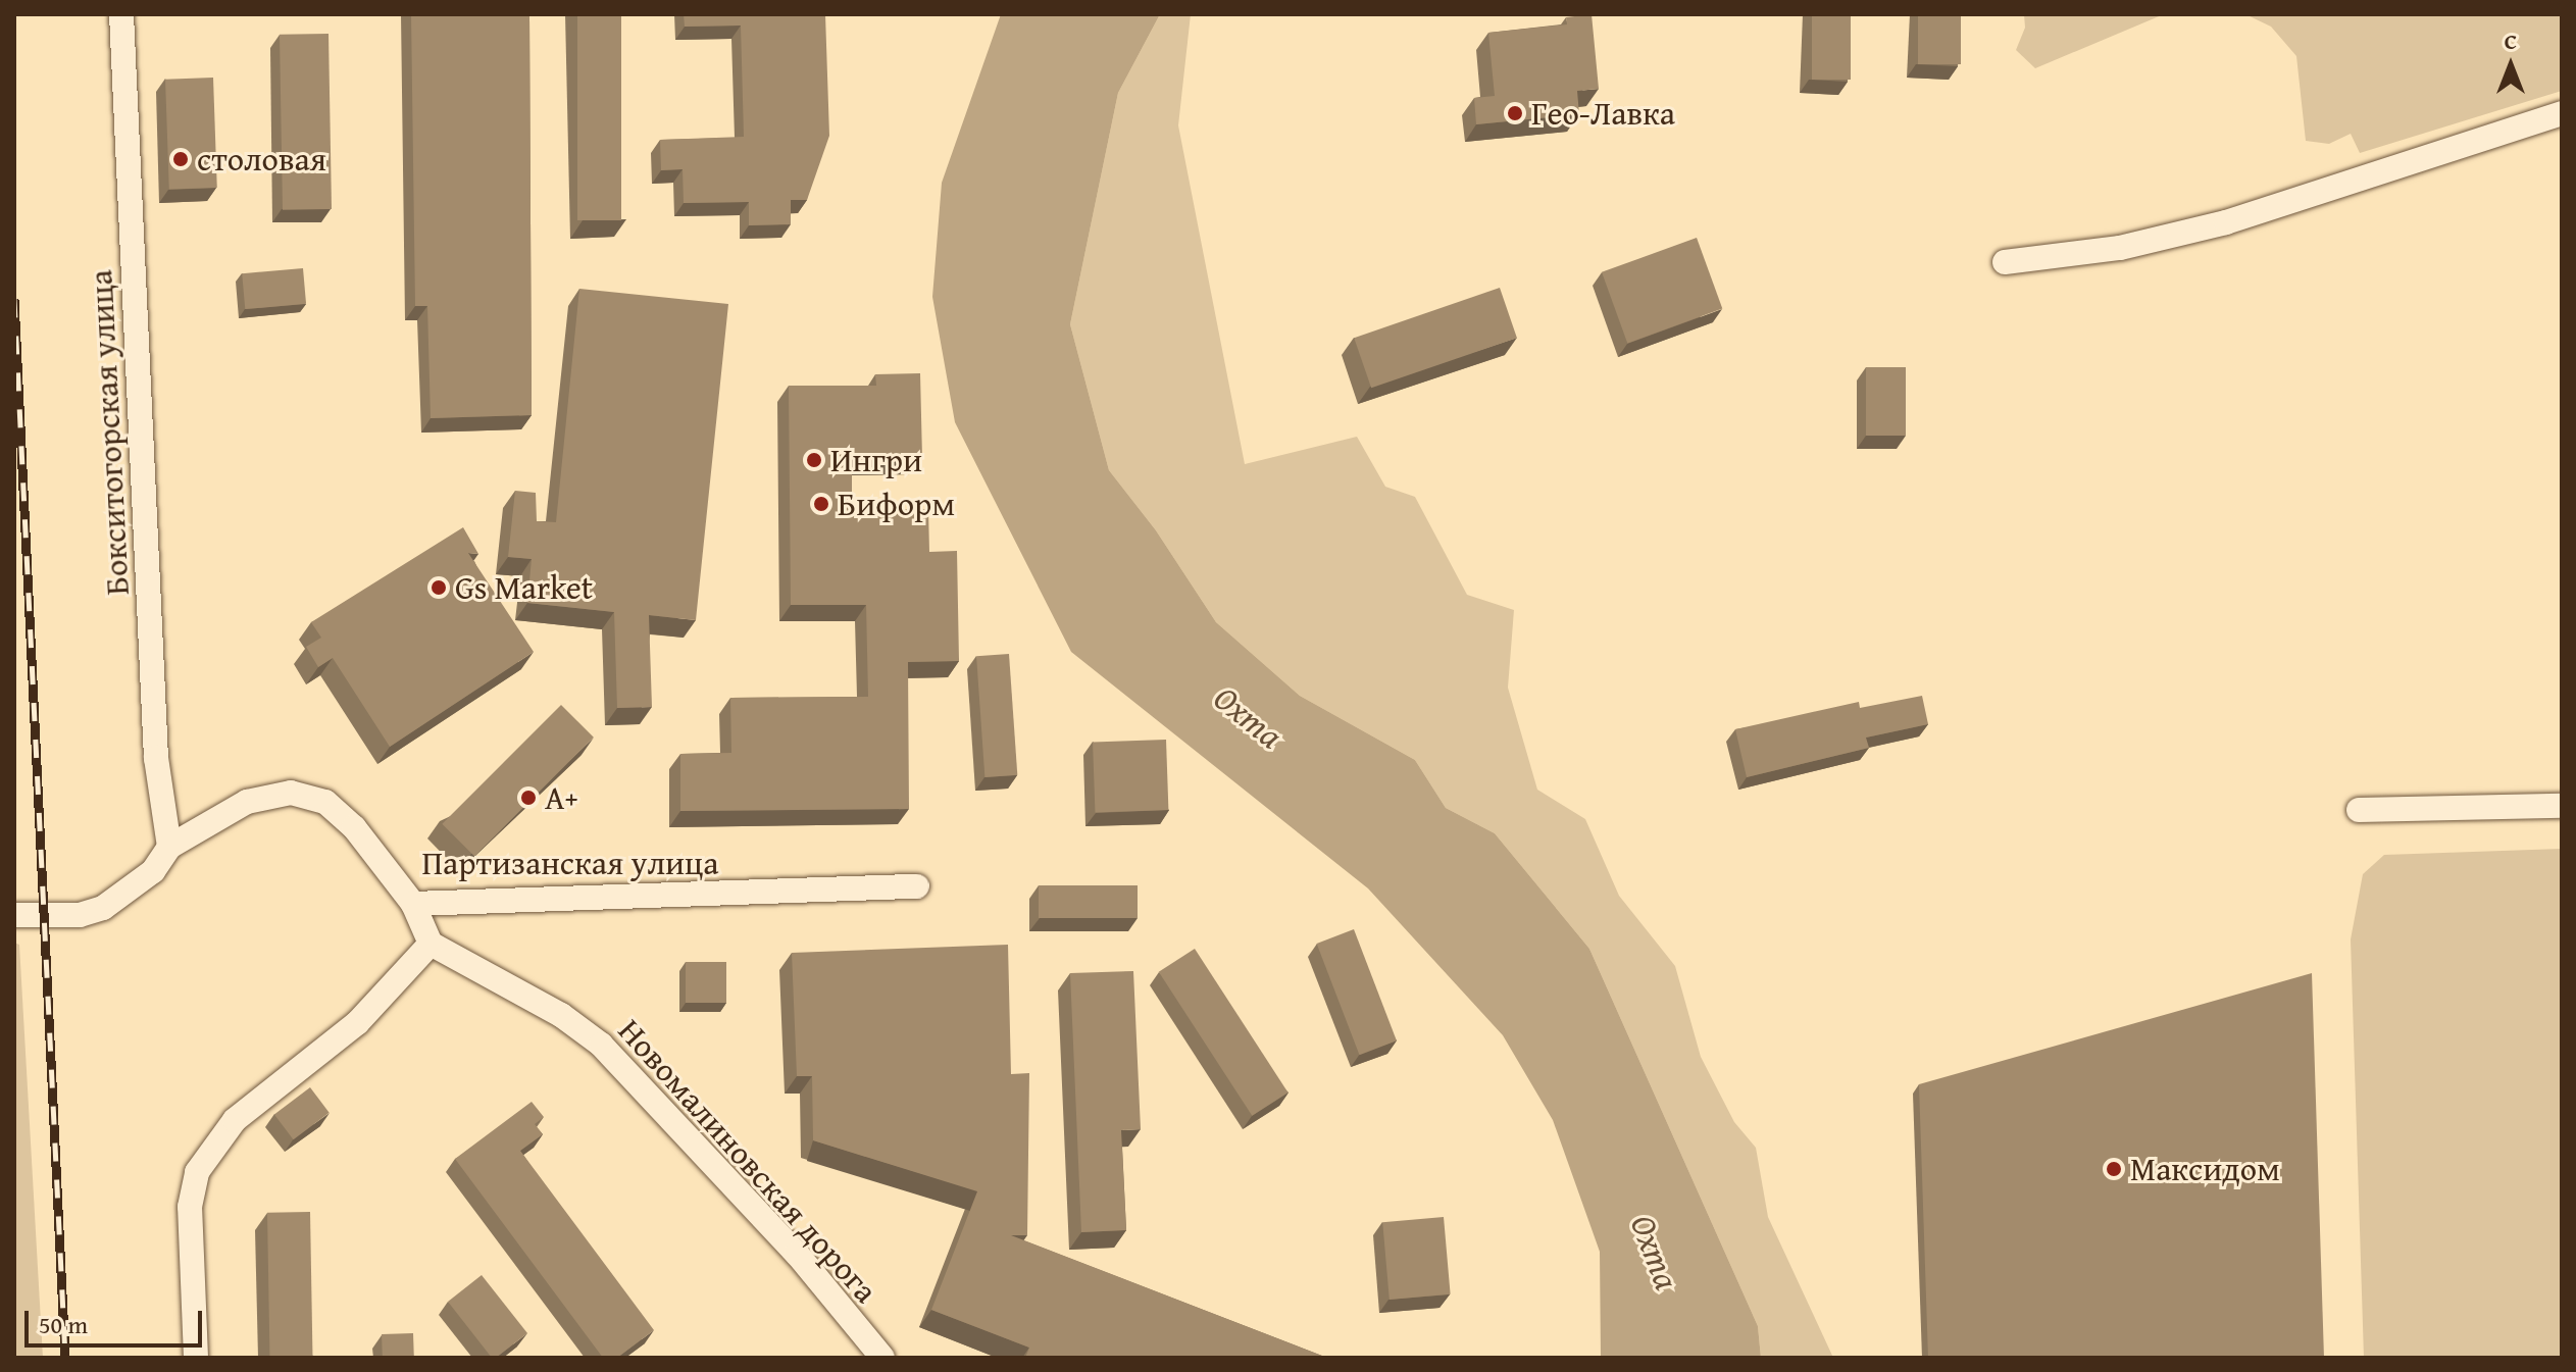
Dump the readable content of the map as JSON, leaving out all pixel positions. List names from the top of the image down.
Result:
{
  "streets": {
    "street": ["Бокситогорская улица", "Партизанская улица", "Новомалиновская дорога"]
  },
  "crossings": [
    ["Бокситогорская улица", "Партизанская улица"]
  ],
  "water": ["Охта"],
  "places": [
    "Гео-Лавка",
    "столовая",
    "Ингри",
    "Биформ",
    "Gs Market",
    "А+",
    "Максидом"
  ],
  "scale_bar": "50 m",
  "north": "top"
}
